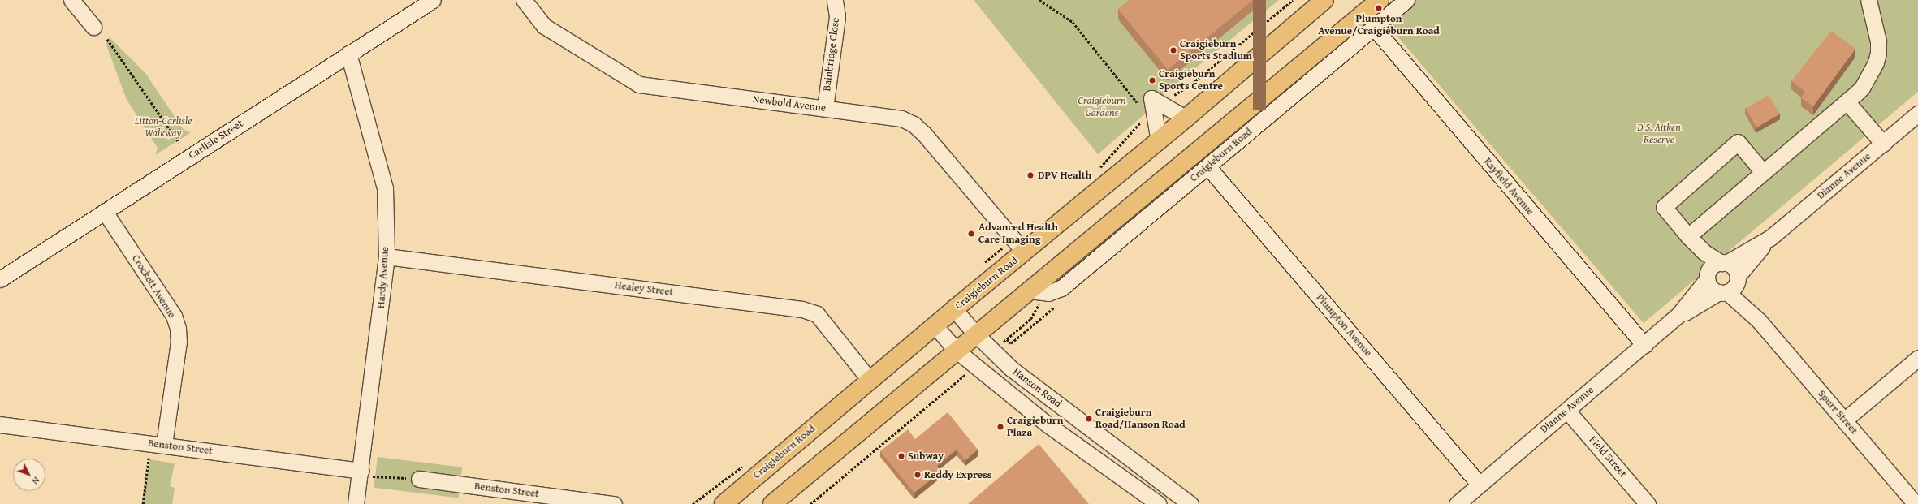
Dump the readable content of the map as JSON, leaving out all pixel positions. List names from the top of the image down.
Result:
{
  "streets": {
    "main road": ["Craigieburn Road"],
    "street": [
      "Bainbridge Close",
      "Newbold Avenue",
      "Carlisle Street",
      "Dianne Avenue",
      "Rayfield Avenue",
      "Hardy Avenue",
      "Crockett Avenue",
      "Healey Street",
      "Plumpton Avenue",
      "Hanson Road",
      "Spurr Street",
      "Benston Street",
      "Field Street"
    ]
  },
  "crossings": [
    ["Bainbridge Close", "Newbold Avenue"],
    ["Newbold Avenue", "Craigieburn Road"],
    ["Carlisle Street", "Hardy Avenue"],
    ["Carlisle Street", "Crockett Avenue"],
    ["Craigieburn Road", "Rayfield Avenue"],
    ["Craigieburn Road", "Healey Street"],
    ["Craigieburn Road", "Plumpton Avenue"],
    ["Craigieburn Road", "Hanson Road"],
    ["Dianne Avenue", "Rayfield Avenue"],
    ["Dianne Avenue", "Plumpton Avenue"],
    ["Dianne Avenue", "Spurr Street"],
    ["Dianne Avenue", "Field Street"],
    ["Hardy Avenue", "Healey Street"],
    ["Hardy Avenue", "Benston Street"],
    ["Crockett Avenue", "Benston Street"]
  ],
  "parks": ["Craigieburn Gardens", "Litton-Carlisle Walkway", "D.S. Aitken Reserve"],
  "places": [
    "Plumpton Avenue/Craigieburn Road",
    "Craigieburn Sports Stadium",
    "Craigieburn Sports Centre",
    "DPV Health",
    "Advanced Health Care Imaging",
    "Craigieburn Road/Hanson Road",
    "Craigieburn Plaza",
    "Subway",
    "Reddy Express"
  ],
  "north": "bottom right"
}
